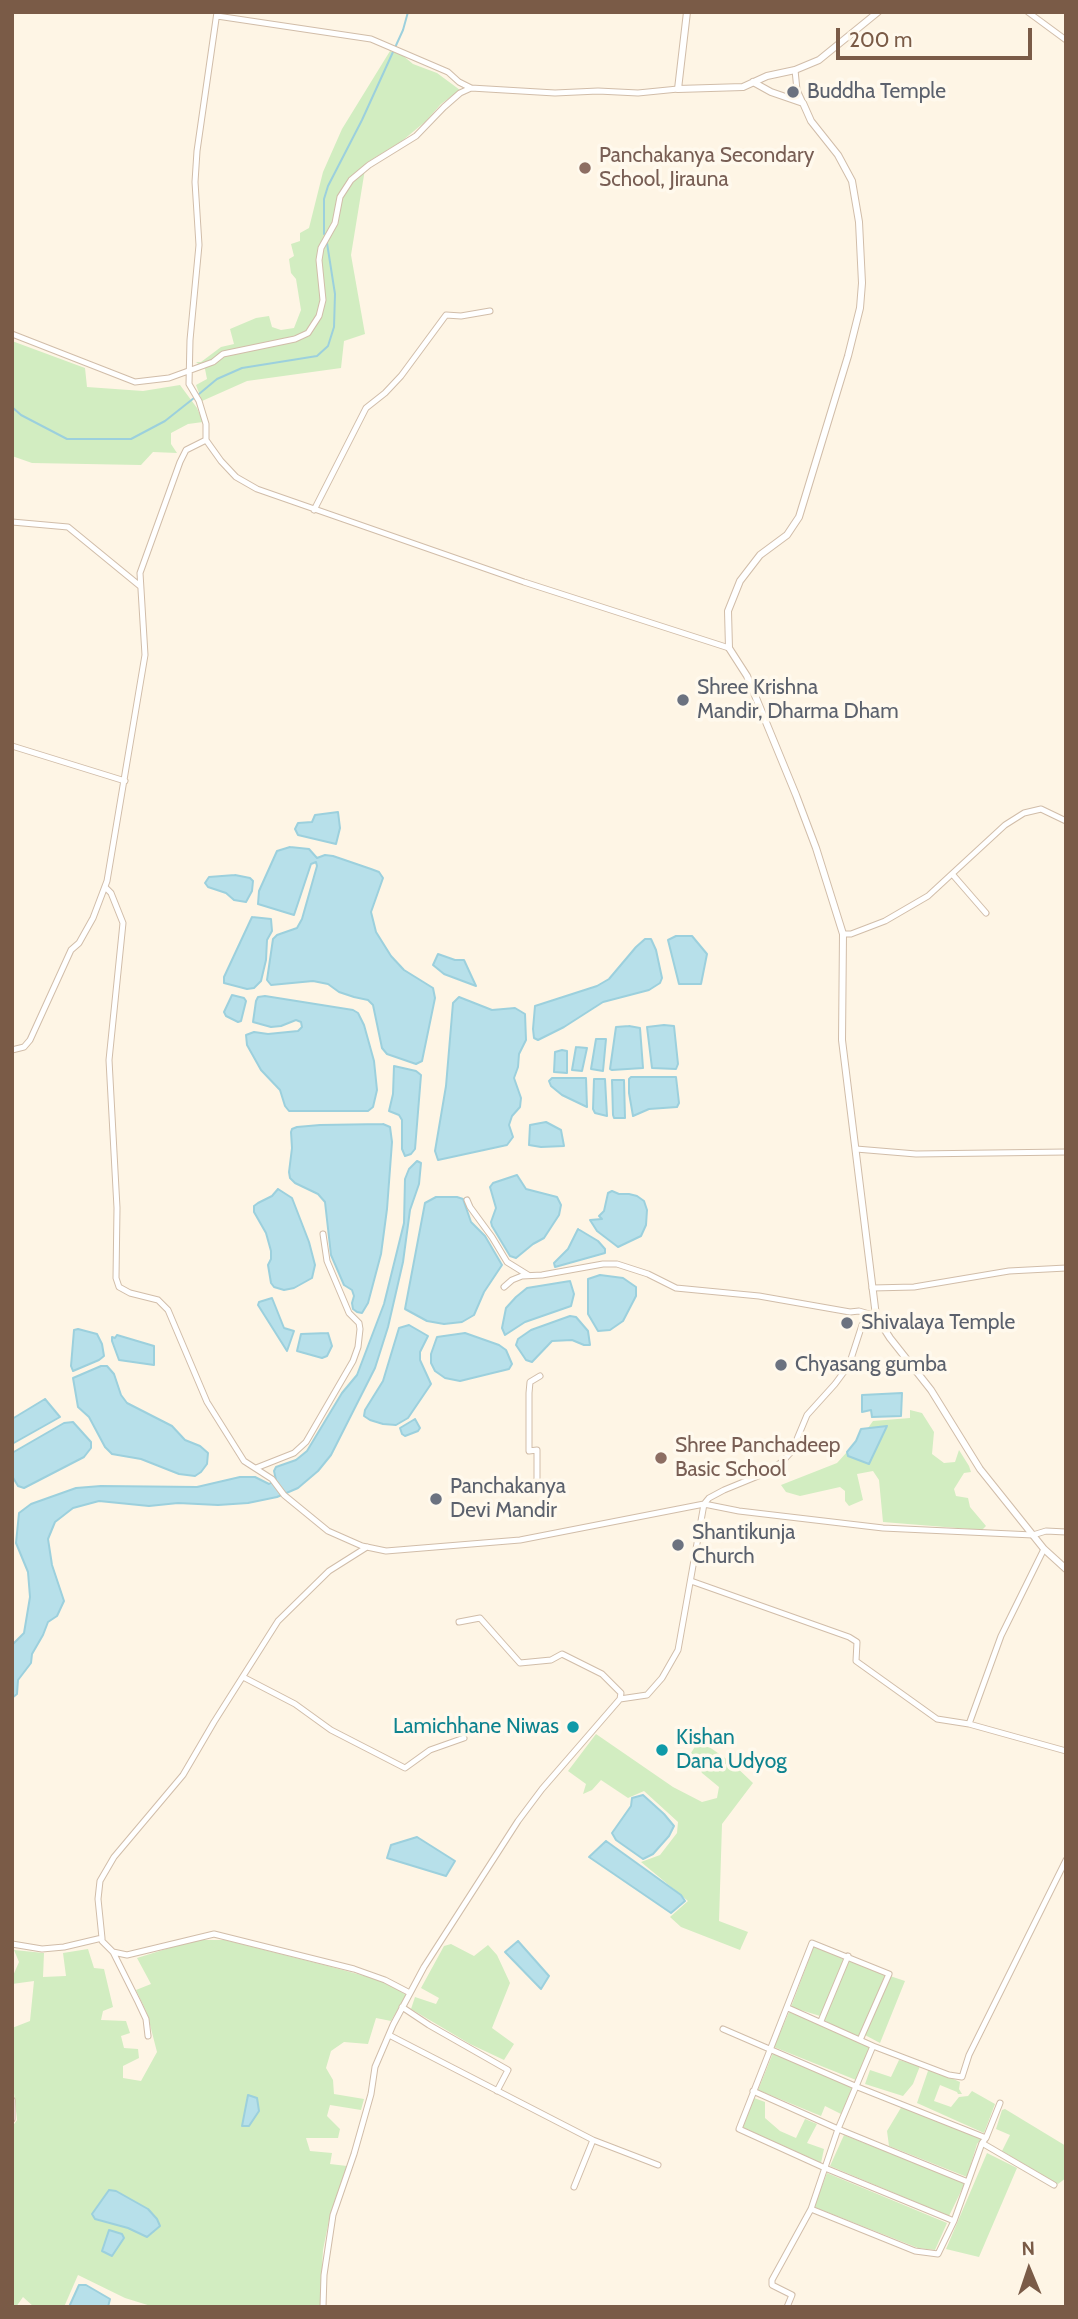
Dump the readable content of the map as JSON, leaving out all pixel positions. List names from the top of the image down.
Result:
{
  "places": [
    "Buddha Temple",
    "Panchakanya Secondary School, Jirauna",
    "Shree Krishna Mandir, Dharma Dham",
    "Shivalaya Temple",
    "Chyasang gumba",
    "Shree Panchadeep Basic School",
    "Panchakanya Devi Mandir",
    "Shantikunja Church",
    "Lamichhane Niwas",
    "Kishan Dana Udyog"
  ],
  "scale_bar": "200 m",
  "north": "top"
}
